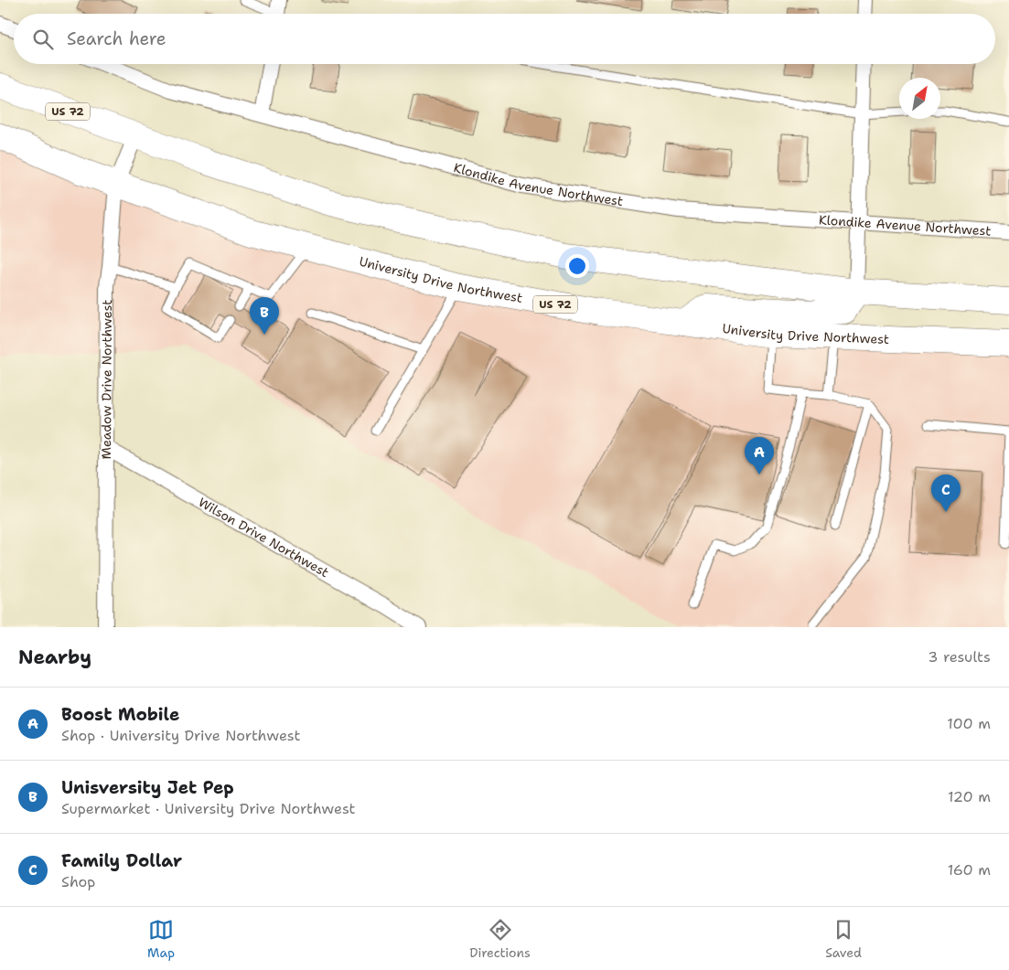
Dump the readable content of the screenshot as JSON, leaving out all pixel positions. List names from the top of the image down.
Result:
{
  "streets": {
    "highway": ["US 72", "University Drive Northwest"],
    "street": ["Klondike Avenue Northwest", "Meadow Drive Northwest", "Wilson Drive Northwest"]
  },
  "crossings": [
    ["US 72", "Meadow Drive Northwest"],
    ["University Drive Northwest", "Meadow Drive Northwest"],
    ["Meadow Drive Northwest", "Wilson Drive Northwest"]
  ],
  "north": "top right",
  "page": {
    "search": "Search here",
    "pins": ["B", "A", "C"],
    "heading": ["Nearby", "3 results"],
    "list": [
      {
        "mark": "A",
        "name": "Boost Mobile",
        "note": "Shop · University Drive Northwest",
        "value": "100 m"
      },
      {
        "mark": "B",
        "name": "Unisversity Jet Pep",
        "note": "Supermarket · University Drive Northwest",
        "value": "120 m"
      },
      {
        "mark": "C",
        "name": "Family Dollar",
        "note": "Shop",
        "value": "160 m"
      }
    ],
    "nav": ["Map", "Directions", "Saved"]
  }
}
